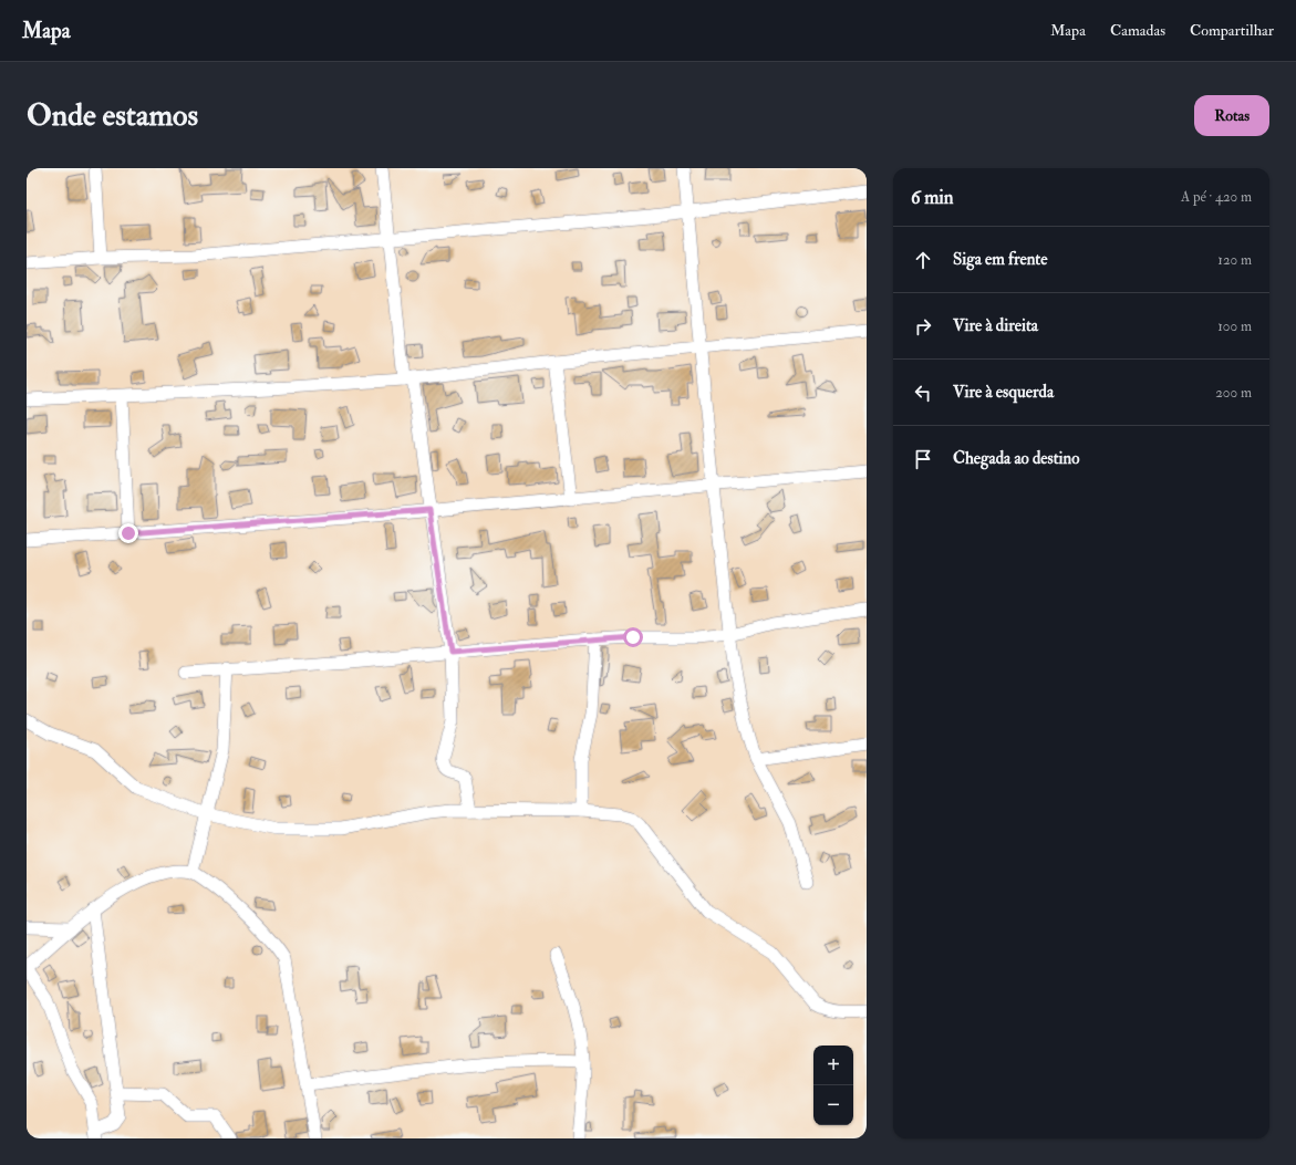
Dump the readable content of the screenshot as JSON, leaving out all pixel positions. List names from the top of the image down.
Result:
{
  "page": {
    "header": "Mapa",
    "nav": ["Mapa", "Camadas", "Compartilhar"],
    "buttons": "Rotas",
    "title": "Onde estamos",
    "heading": ["6 min", "A pé · 420 m"],
    "list": [
      ["Siga em frente", "120 m"],
      ["Vire à direita", "100 m"],
      ["Vire à esquerda", "200 m"],
      "Chegada ao destino"
    ],
    "map_buttons": ["+", "−"]
  }
}
